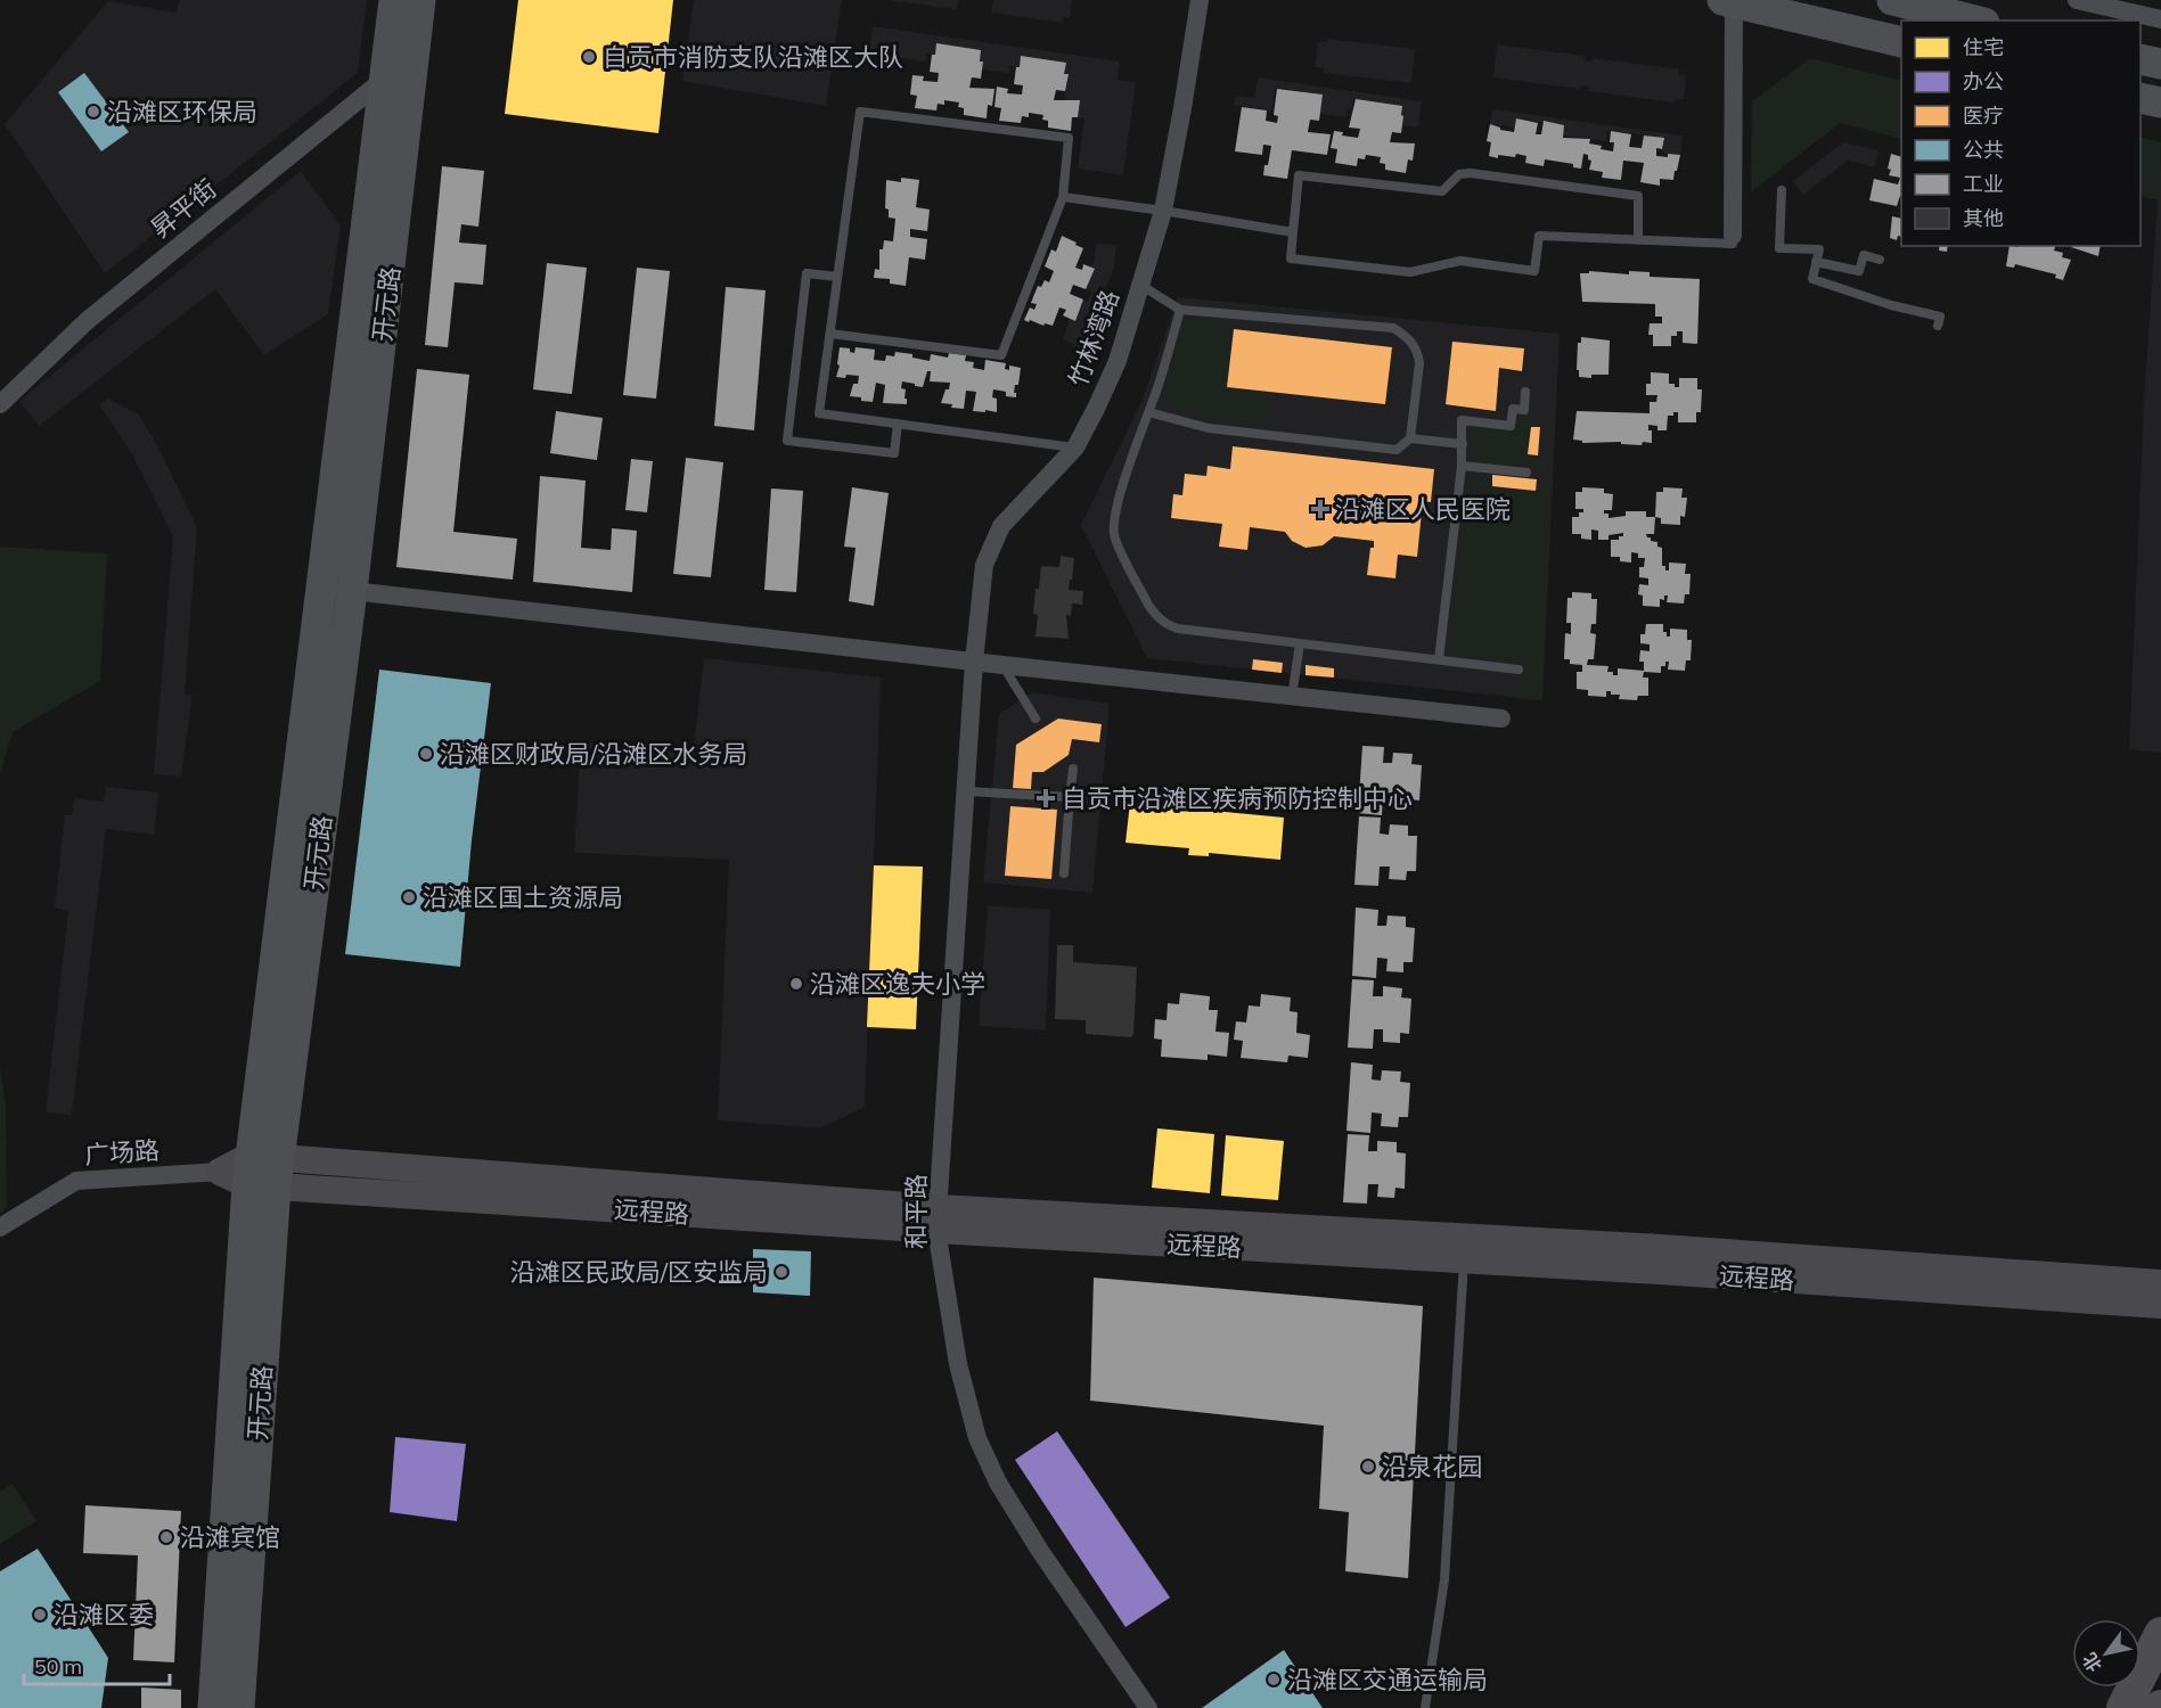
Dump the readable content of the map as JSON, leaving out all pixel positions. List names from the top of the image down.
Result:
{
  "streets": {
    "main road": ["开元路", "远程路"],
    "street": [
      "昇平街",
      "竹林湾路",
      "广场路",
      "和平路"
    ]
  },
  "crossings": [
    ["昇平街", "开元路"],
    ["开元路", "远程路"],
    ["竹林湾路", "和平路"],
    ["远程路", "和平路"]
  ],
  "places": {
    "other": [
      "自贡市消防支队沿滩区大队",
      "沿滩区环保局",
      "沿滩区财政局/沿滩区水务局",
      "沿滩区国土资源局",
      "沿滩区逸夫小学",
      "沿滩区民政局/区安监局",
      "沿泉花园",
      "沿滩宾馆",
      "沿滩区委",
      "沿滩区交通运输局"
    ],
    "health": ["沿滩区人民医院", "自贡市沿滩区疾病预防控制中心"]
  },
  "legend": [
    "住宅",
    "办公",
    "医疗",
    "公共",
    "工业",
    "其他"
  ],
  "scale_bar": "50 m",
  "north": "bottom left"
}
